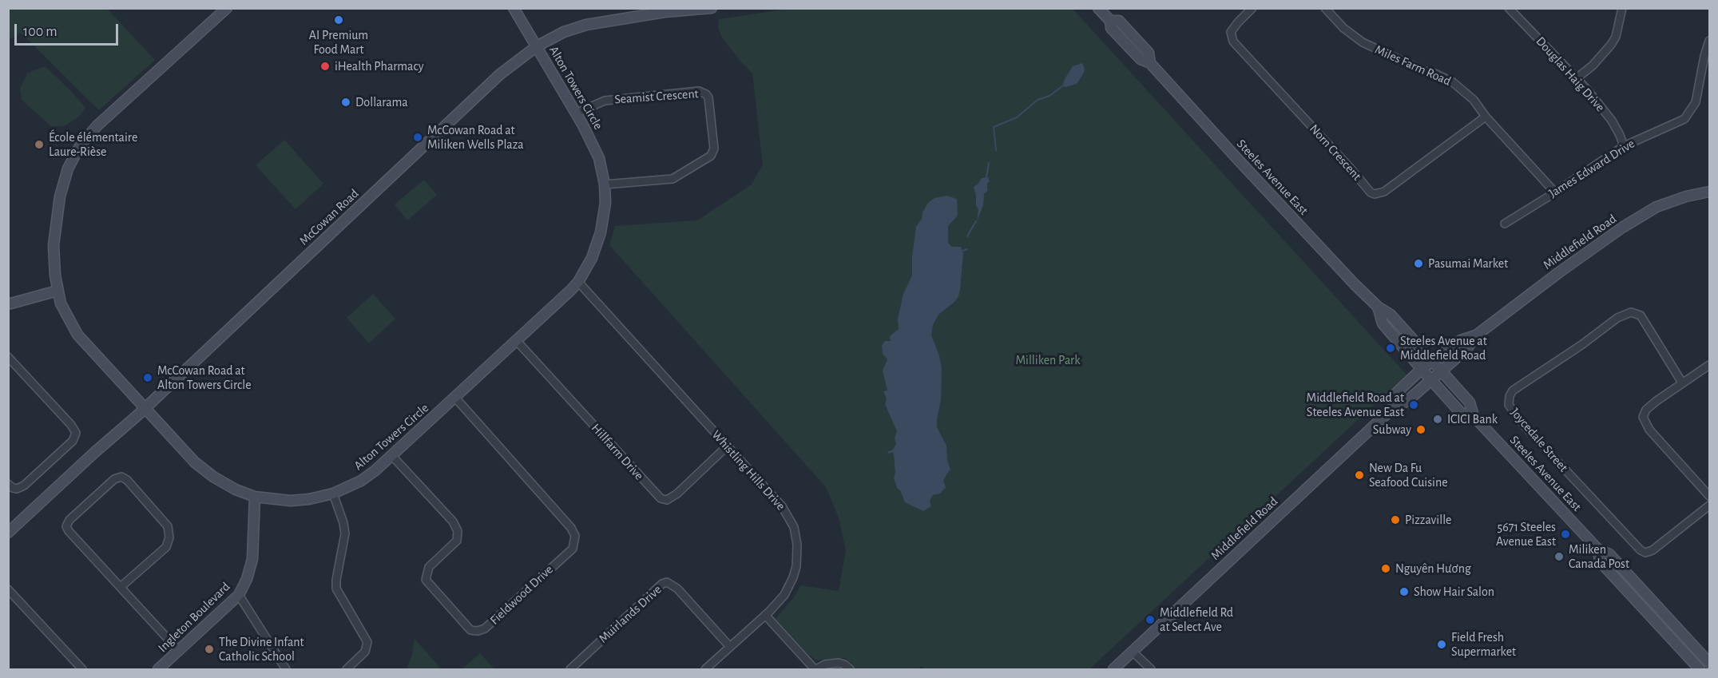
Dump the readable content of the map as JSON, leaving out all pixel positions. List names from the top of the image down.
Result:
{
  "streets": {
    "main road": [
      "Alton Towers Circle",
      "Steeles Avenue East",
      "McCowan Road",
      "Middlefield Road",
      "Ingleton Boulevard"
    ],
    "street": [
      "Miles Farm Road",
      "Douglas Haig Drive",
      "Seamist Crescent",
      "Norn Crescent",
      "James Edward Drive",
      "Joycedale Street",
      "Hillfarm Drive",
      "Whistling Hills Drive",
      "Fieldwood Drive",
      "Muirlands Drive"
    ]
  },
  "crossings": [
    ["Miles Farm Road", "Norn Crescent"],
    ["Miles Farm Road", "James Edward Drive"],
    ["Douglas Haig Drive", "James Edward Drive"],
    ["Alton Towers Circle", "Seamist Crescent"],
    ["Alton Towers Circle", "McCowan Road"],
    ["Alton Towers Circle", "Hillfarm Drive"],
    ["Alton Towers Circle", "Whistling Hills Drive"],
    ["Alton Towers Circle", "Fieldwood Drive"],
    ["Alton Towers Circle", "Ingleton Boulevard"],
    ["Steeles Avenue East", "Middlefield Road"],
    ["Hillfarm Drive", "Whistling Hills Drive"],
    ["Whistling Hills Drive", "Muirlands Drive"]
  ],
  "parks": ["Milliken Park"],
  "places": [
    "AI Premium Food Mart",
    "iHealth Pharmacy",
    "Dollarama",
    "McCowan Road at Miliken Wells Plaza",
    "École élémentaire Laure-Rièse",
    "Pasumai Market",
    "Steeles Avenue at Middlefield Road",
    "McCowan Road at Alton Towers Circle",
    "Middlefield Road at Steeles Avenue East",
    "ICICI Bank",
    "Subway",
    "New Da Fu Seafood Cuisine",
    "Pizzaville",
    "5671 Steeles Avenue East",
    "Miliken Canada Post",
    "Nguyên Hương",
    "Show Hair Salon",
    "Middlefield Rd at Select Ave",
    "Field Fresh Supermarket",
    "The Divine Infant Catholic School"
  ],
  "scale_bar": "100 m"
}
